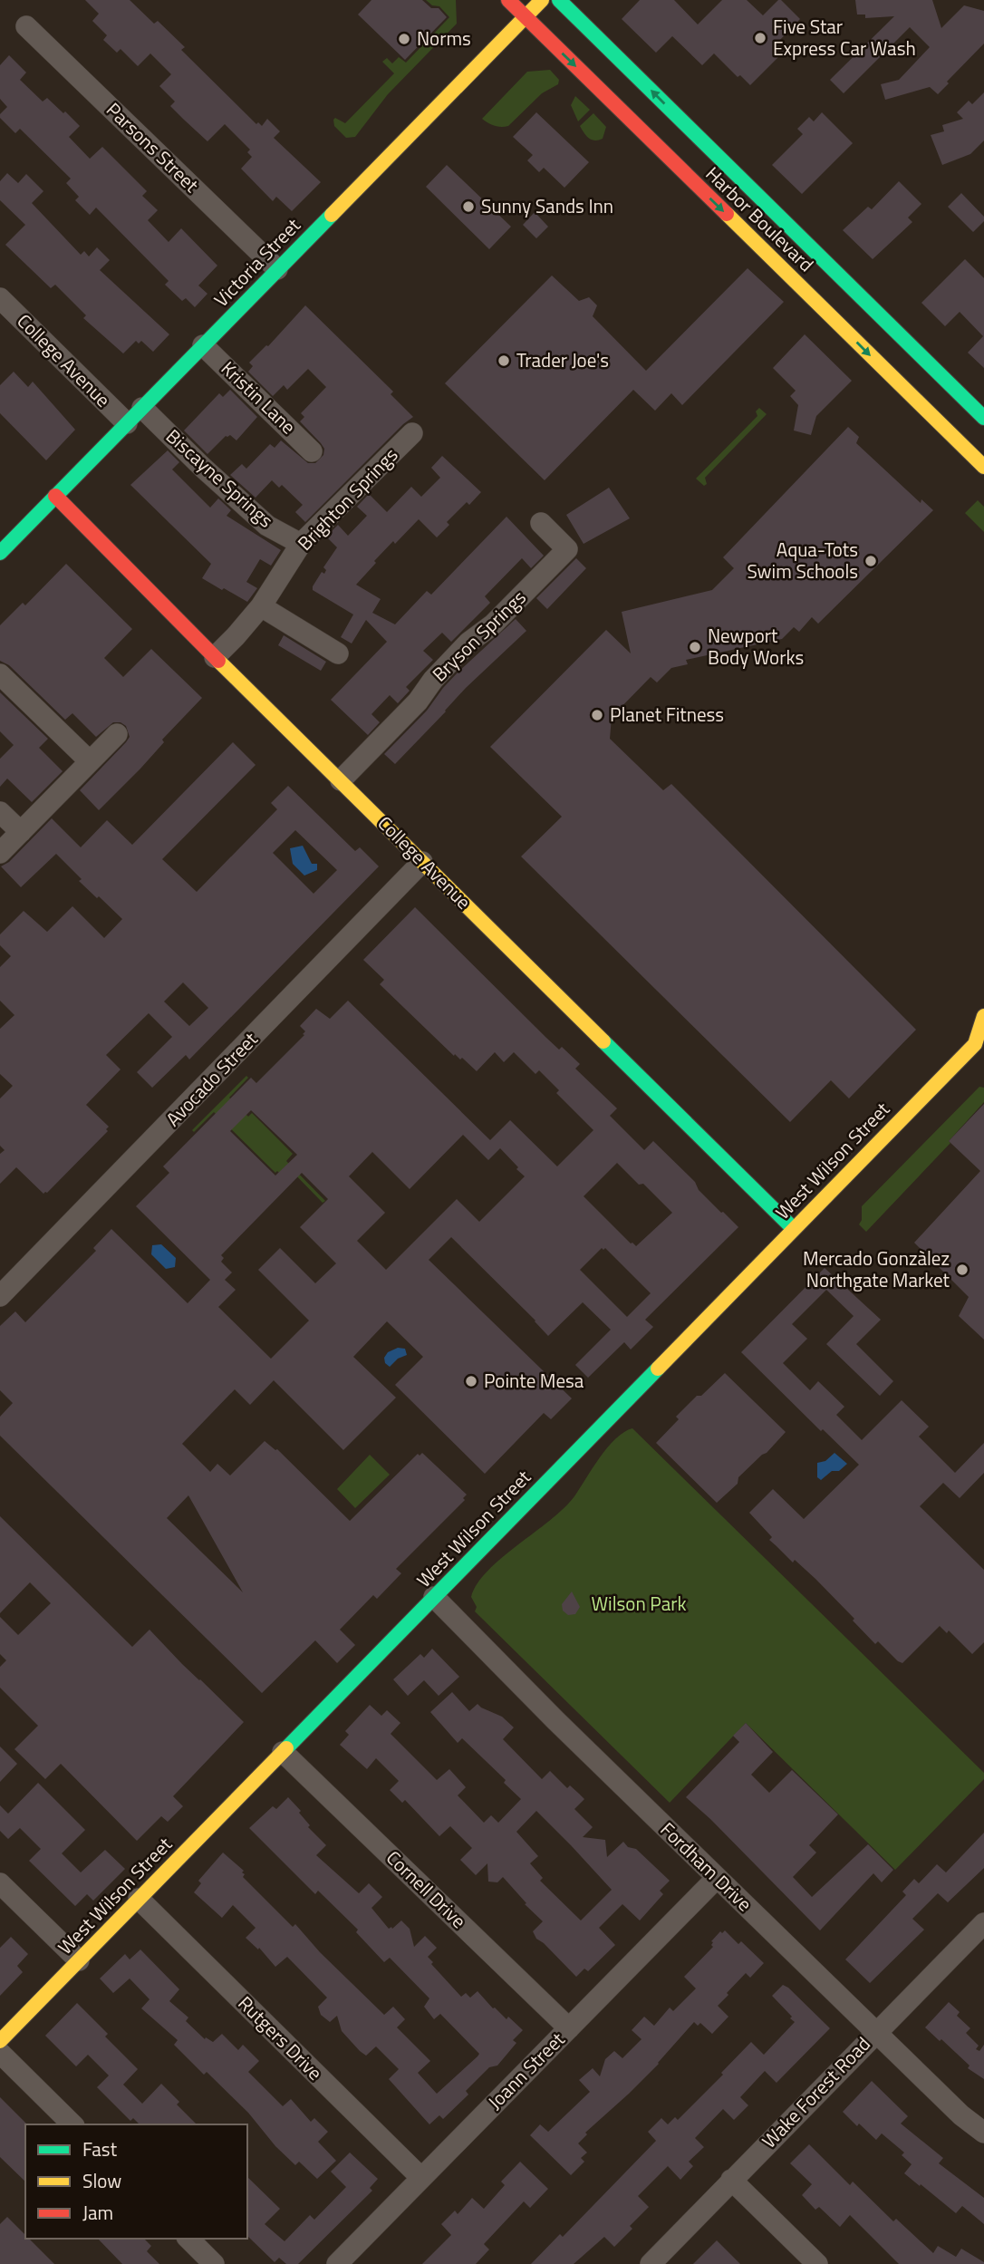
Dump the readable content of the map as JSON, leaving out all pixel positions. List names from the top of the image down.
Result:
{
  "streets": {
    "street": [
      "Parsons Street",
      "Harbor Boulevard",
      "Victoria Street",
      "College Avenue",
      "Kristin Lane",
      "Biscayne Springs",
      "Brighton Springs",
      "Bryson Springs",
      "Avocado Street",
      "West Wilson Street",
      "Fordham Drive",
      "Cornell Drive",
      "Rutgers Drive",
      "Joann Street",
      "Wake Forest Road"
    ]
  },
  "crossings": [
    ["Parsons Street", "Victoria Street"],
    ["Harbor Boulevard", "Victoria Street"],
    ["Victoria Street", "College Avenue"],
    ["Victoria Street", "Kristin Lane"],
    ["Victoria Street", "Biscayne Springs"],
    ["College Avenue", "Brighton Springs"],
    ["College Avenue", "Bryson Springs"],
    ["College Avenue", "Avocado Street"],
    ["College Avenue", "West Wilson Street"],
    ["Biscayne Springs", "Brighton Springs"],
    ["West Wilson Street", "Fordham Drive"],
    ["West Wilson Street", "Cornell Drive"],
    ["West Wilson Street", "Rutgers Drive"],
    ["Fordham Drive", "Joann Street"],
    ["Fordham Drive", "Wake Forest Road"],
    ["Cornell Drive", "Joann Street"],
    ["Rutgers Drive", "Joann Street"]
  ],
  "parks": ["Wilson Park"],
  "places": [
    "Five Star Express Car Wash",
    "Norms",
    "Sunny Sands Inn",
    "Trader Joe's",
    "Aqua-Tots Swim Schools",
    "Newport Body Works",
    "Planet Fitness",
    "Mercado Gonzàlez Northgate Market",
    "Pointe Mesa"
  ],
  "legend": ["Fast", "Slow", "Jam"]
}
